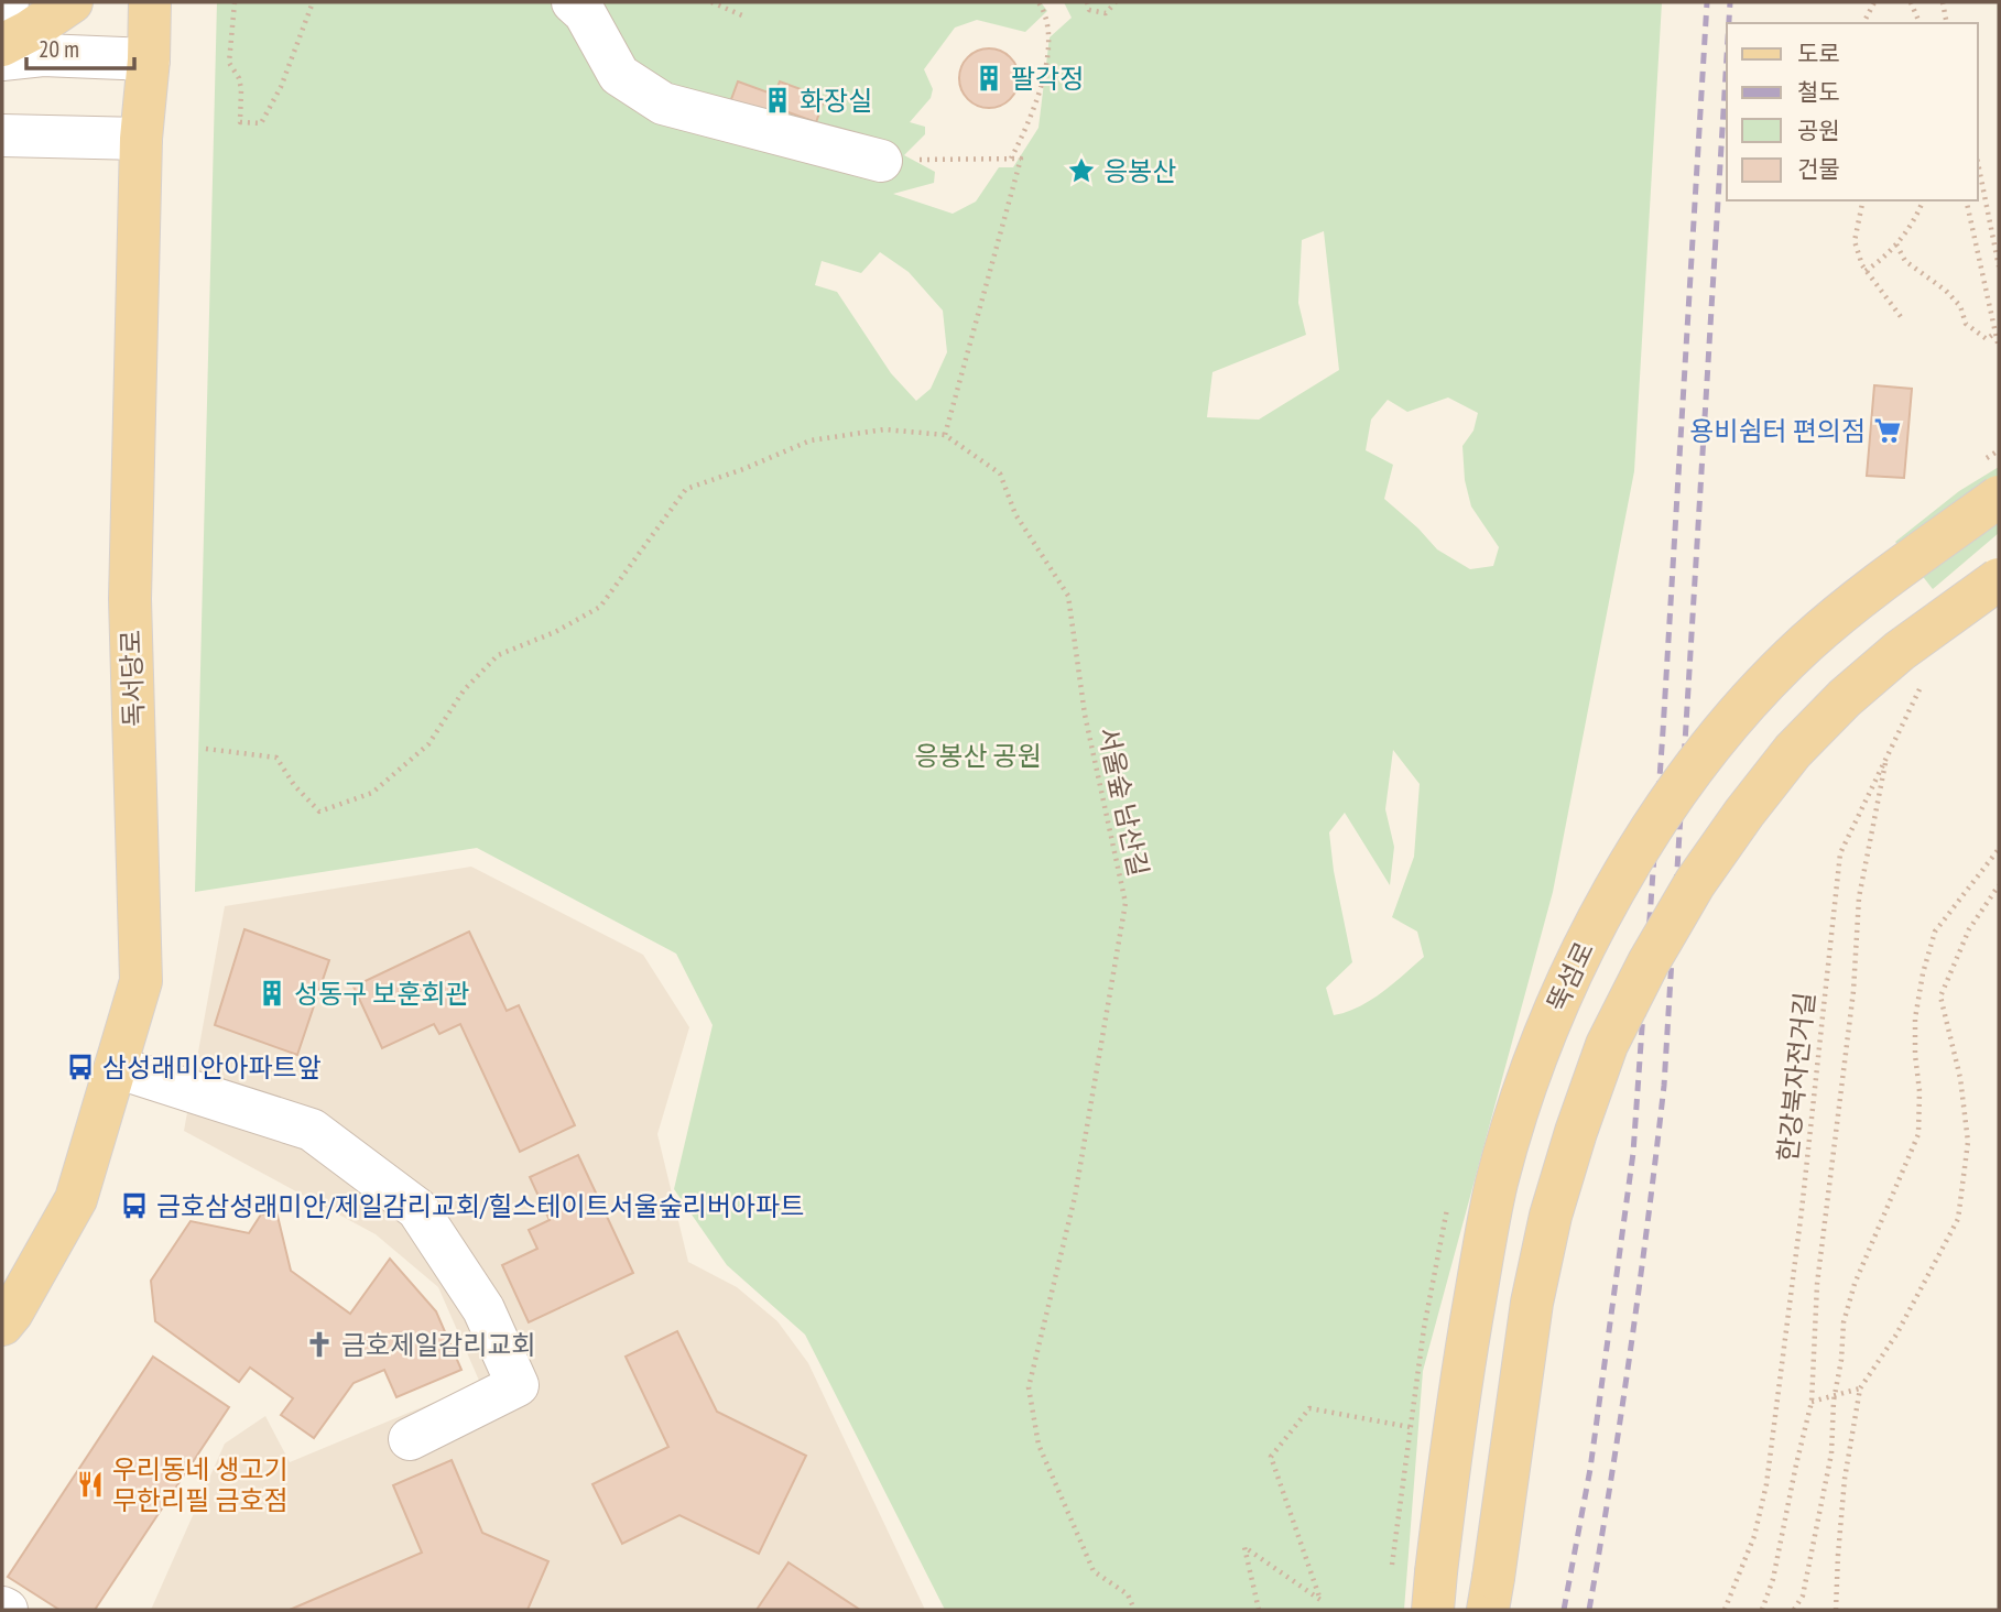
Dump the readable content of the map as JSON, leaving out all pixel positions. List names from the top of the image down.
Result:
{
  "streets": {
    "main road": ["독서당로", "뚝섬로"],
    "path": ["서울숲 남산길", "한강북자전거길"]
  },
  "parks": ["응봉산 공원"],
  "places": {
    "building": ["팔각정", "화장실", "성동구 보훈회관"],
    "place": ["응봉산"],
    "supermarket": ["용비쉼터 편의점"],
    "bus stop": ["삼성래미안아파트앞", "금호삼성래미안/제일감리교회/힐스테이트서울숲리버아파트"],
    "church": ["금호제일감리교회"],
    "restaurant": ["우리동네 생고기 무한리필 금호점"]
  },
  "legend": [
    "도로",
    "철도",
    "공원",
    "건물"
  ],
  "scale_bar": "20 m"
}
